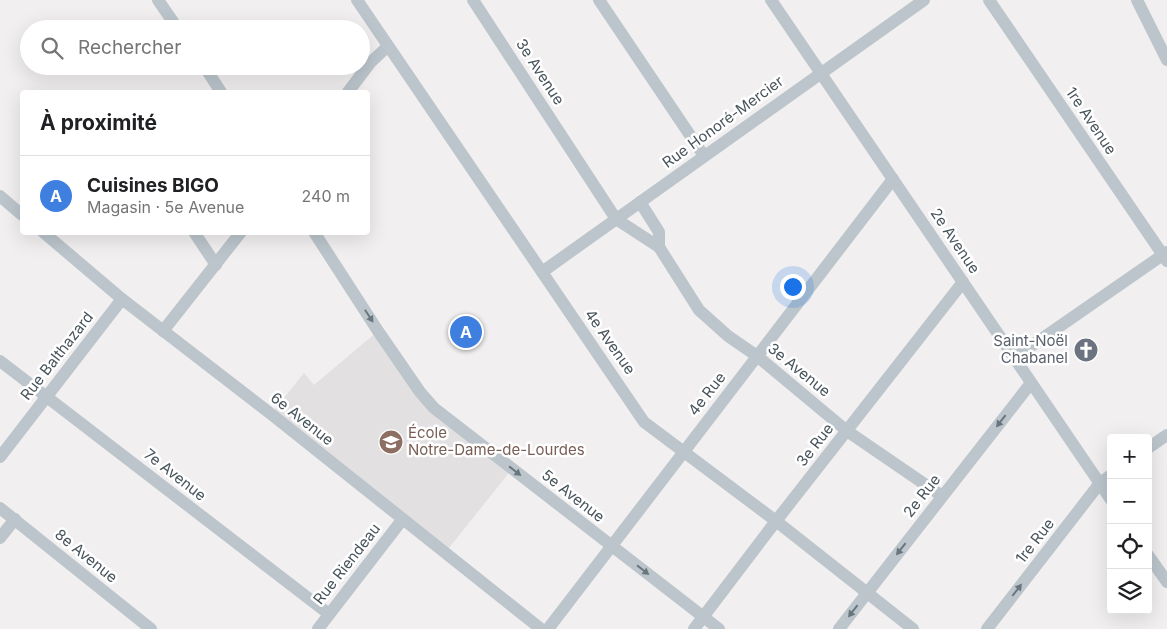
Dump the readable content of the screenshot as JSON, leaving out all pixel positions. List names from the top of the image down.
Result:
{
  "streets": {
    "street": [
      "3e Avenue",
      "1re Avenue",
      "Rue Honoré-Mercier",
      "2e Avenue",
      "4e Avenue",
      "Rue Balthazard",
      "4e Rue",
      "6e Avenue",
      "3e Rue",
      "7e Avenue",
      "5e Avenue",
      "2e Rue",
      "1re Rue",
      "8e Avenue",
      "Rue Riendeau"
    ]
  },
  "crossings": [
    ["3e Avenue", "Rue Honoré-Mercier"],
    ["3e Avenue", "4e Rue"],
    ["3e Avenue", "3e Rue"],
    ["3e Avenue", "2e Rue"],
    ["Rue Honoré-Mercier", "2e Avenue"],
    ["Rue Honoré-Mercier", "4e Avenue"],
    ["2e Avenue", "4e Rue"],
    ["2e Avenue", "3e Rue"],
    ["2e Avenue", "2e Rue"],
    ["2e Avenue", "1re Rue"],
    ["4e Avenue", "4e Rue"],
    ["4e Avenue", "3e Rue"],
    ["4e Avenue", "2e Rue"],
    ["Rue Balthazard", "6e Avenue"],
    ["Rue Balthazard", "7e Avenue"],
    ["4e Rue", "5e Avenue"],
    ["6e Avenue", "Rue Riendeau"],
    ["3e Rue", "5e Avenue"],
    ["7e Avenue", "Rue Riendeau"]
  ],
  "one_way": ["5e Avenue", "2e Rue", "1re Rue"],
  "places": {
    "church": ["Saint-Noël Chabanel"],
    "school or university": ["École Notre-Dame-de-Lourdes"]
  },
  "page": {
    "search": "Rechercher",
    "heading": "À proximité",
    "list": [
      {
        "mark": "A",
        "name": "Cuisines BIGO",
        "note": "Magasin · 5e Avenue",
        "value": "240 m"
      }
    ],
    "pins": "A",
    "map_buttons": ["+", "−"]
  }
}
